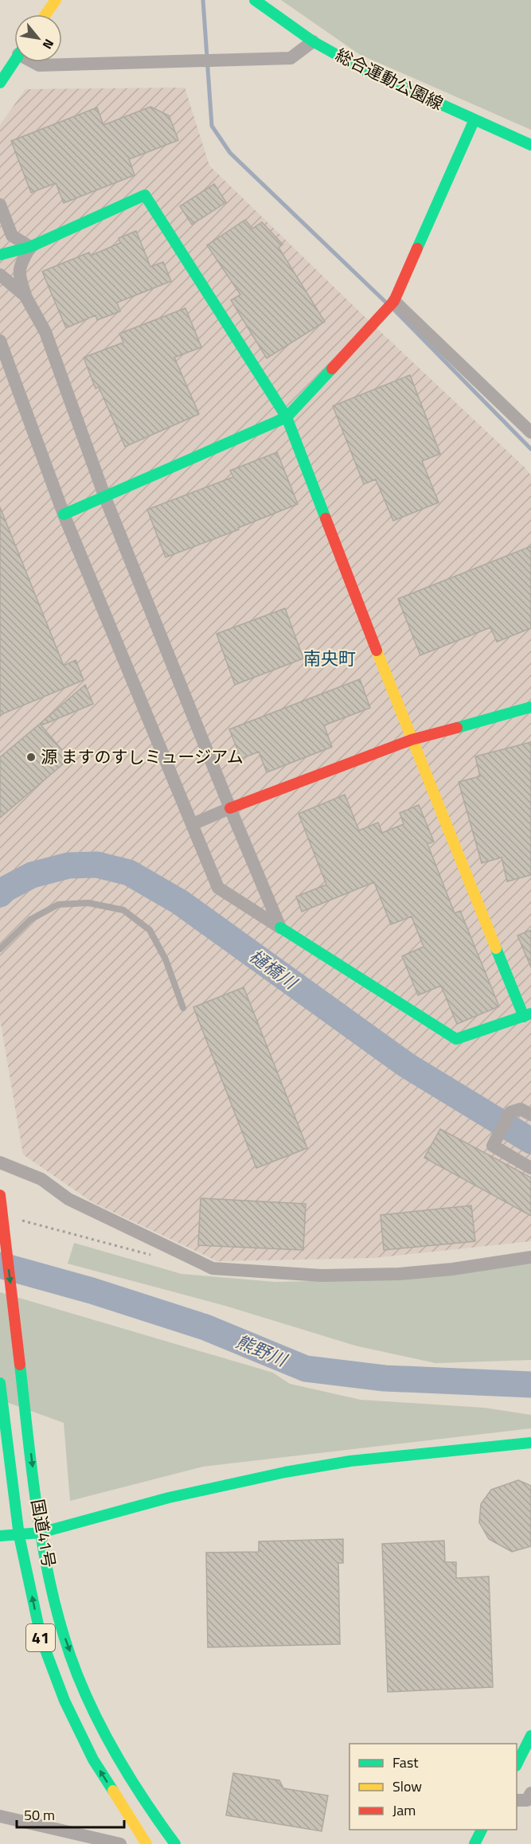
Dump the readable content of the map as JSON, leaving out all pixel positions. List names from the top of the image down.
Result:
{
  "streets": {
    "main road": ["総合運動公園線", "国道41号", "41"]
  },
  "districts": ["南央町"],
  "water": ["樋橋川", "熊野川"],
  "places": ["源 ますのすしミュージアム"],
  "legend": ["Fast", "Slow", "Jam"],
  "scale_bar": "50 m",
  "north": "bottom right"
}
